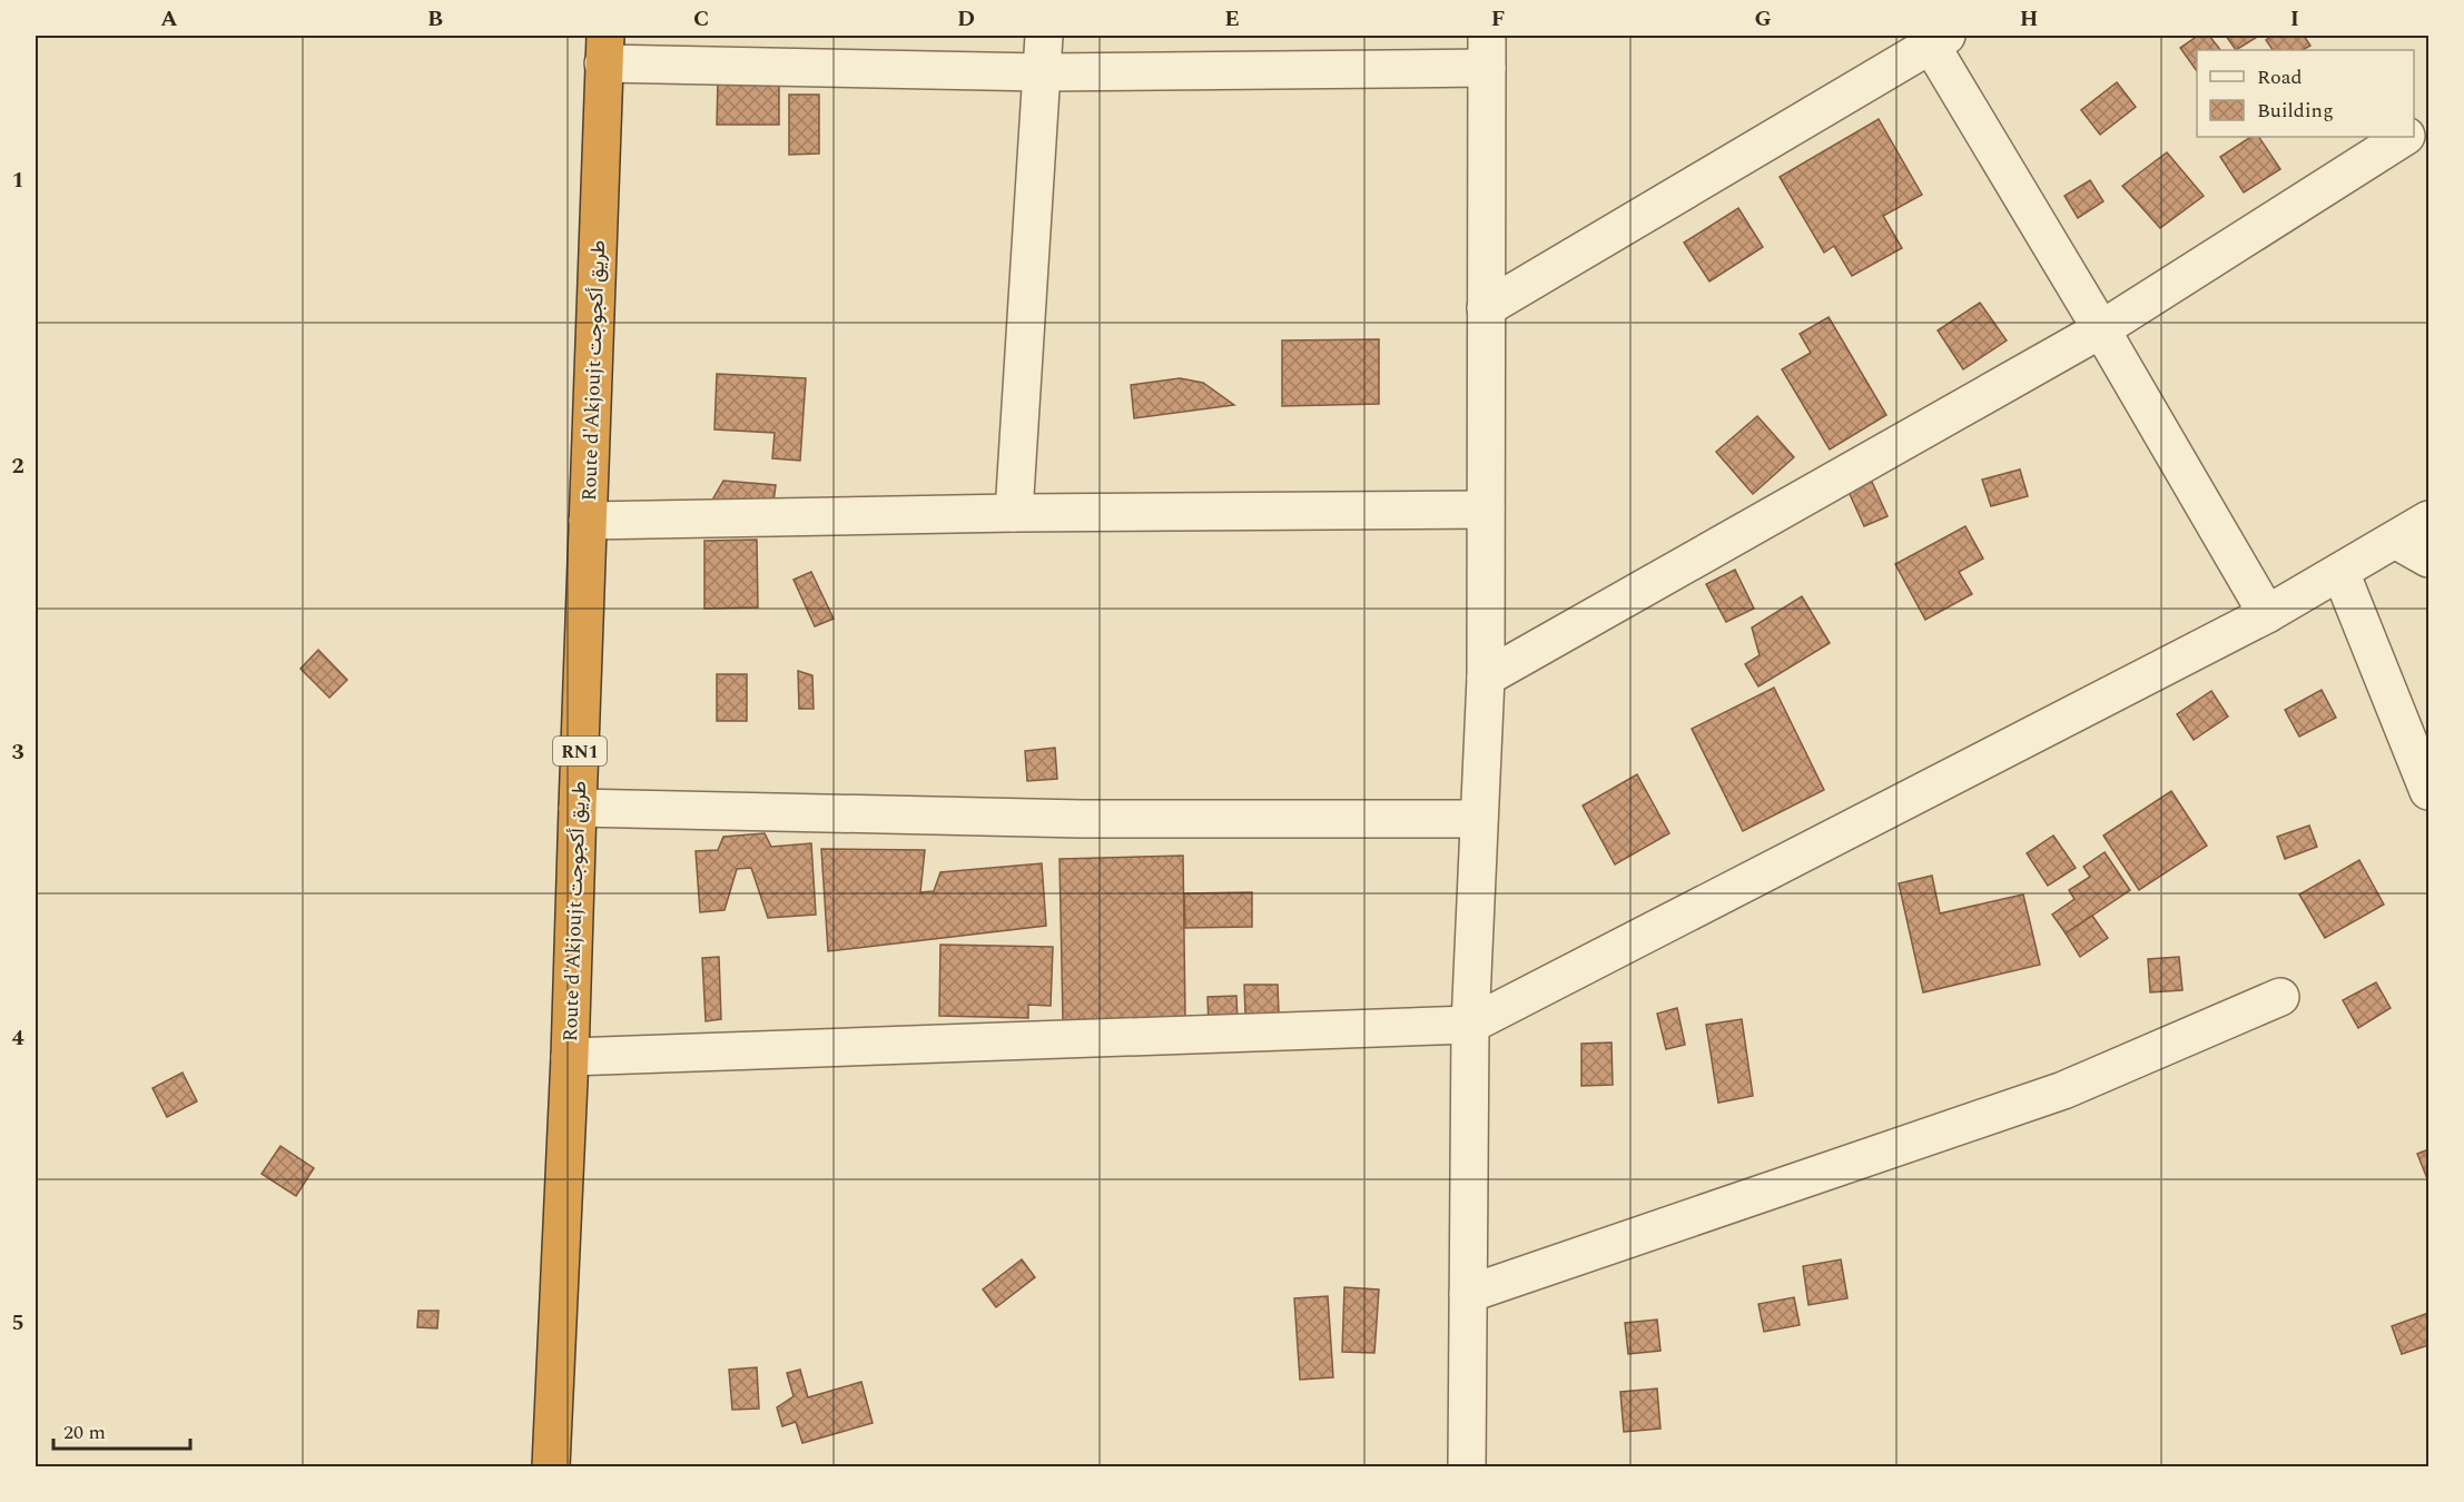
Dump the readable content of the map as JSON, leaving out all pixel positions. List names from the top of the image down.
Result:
{
  "streets": {
    "highway": ["Route d'Akjoujt طريق أكجوجت", "RN1"]
  },
  "legend": ["Road", "Building"],
  "scale_bar": "20 m",
  "grid": {
    "columns": [
      "A",
      "B",
      "C",
      "D",
      "E",
      "F",
      "G",
      "H",
      "I"
    ],
    "rows": [
      "1",
      "2",
      "3",
      "4",
      "5"
    ]
  }
}
